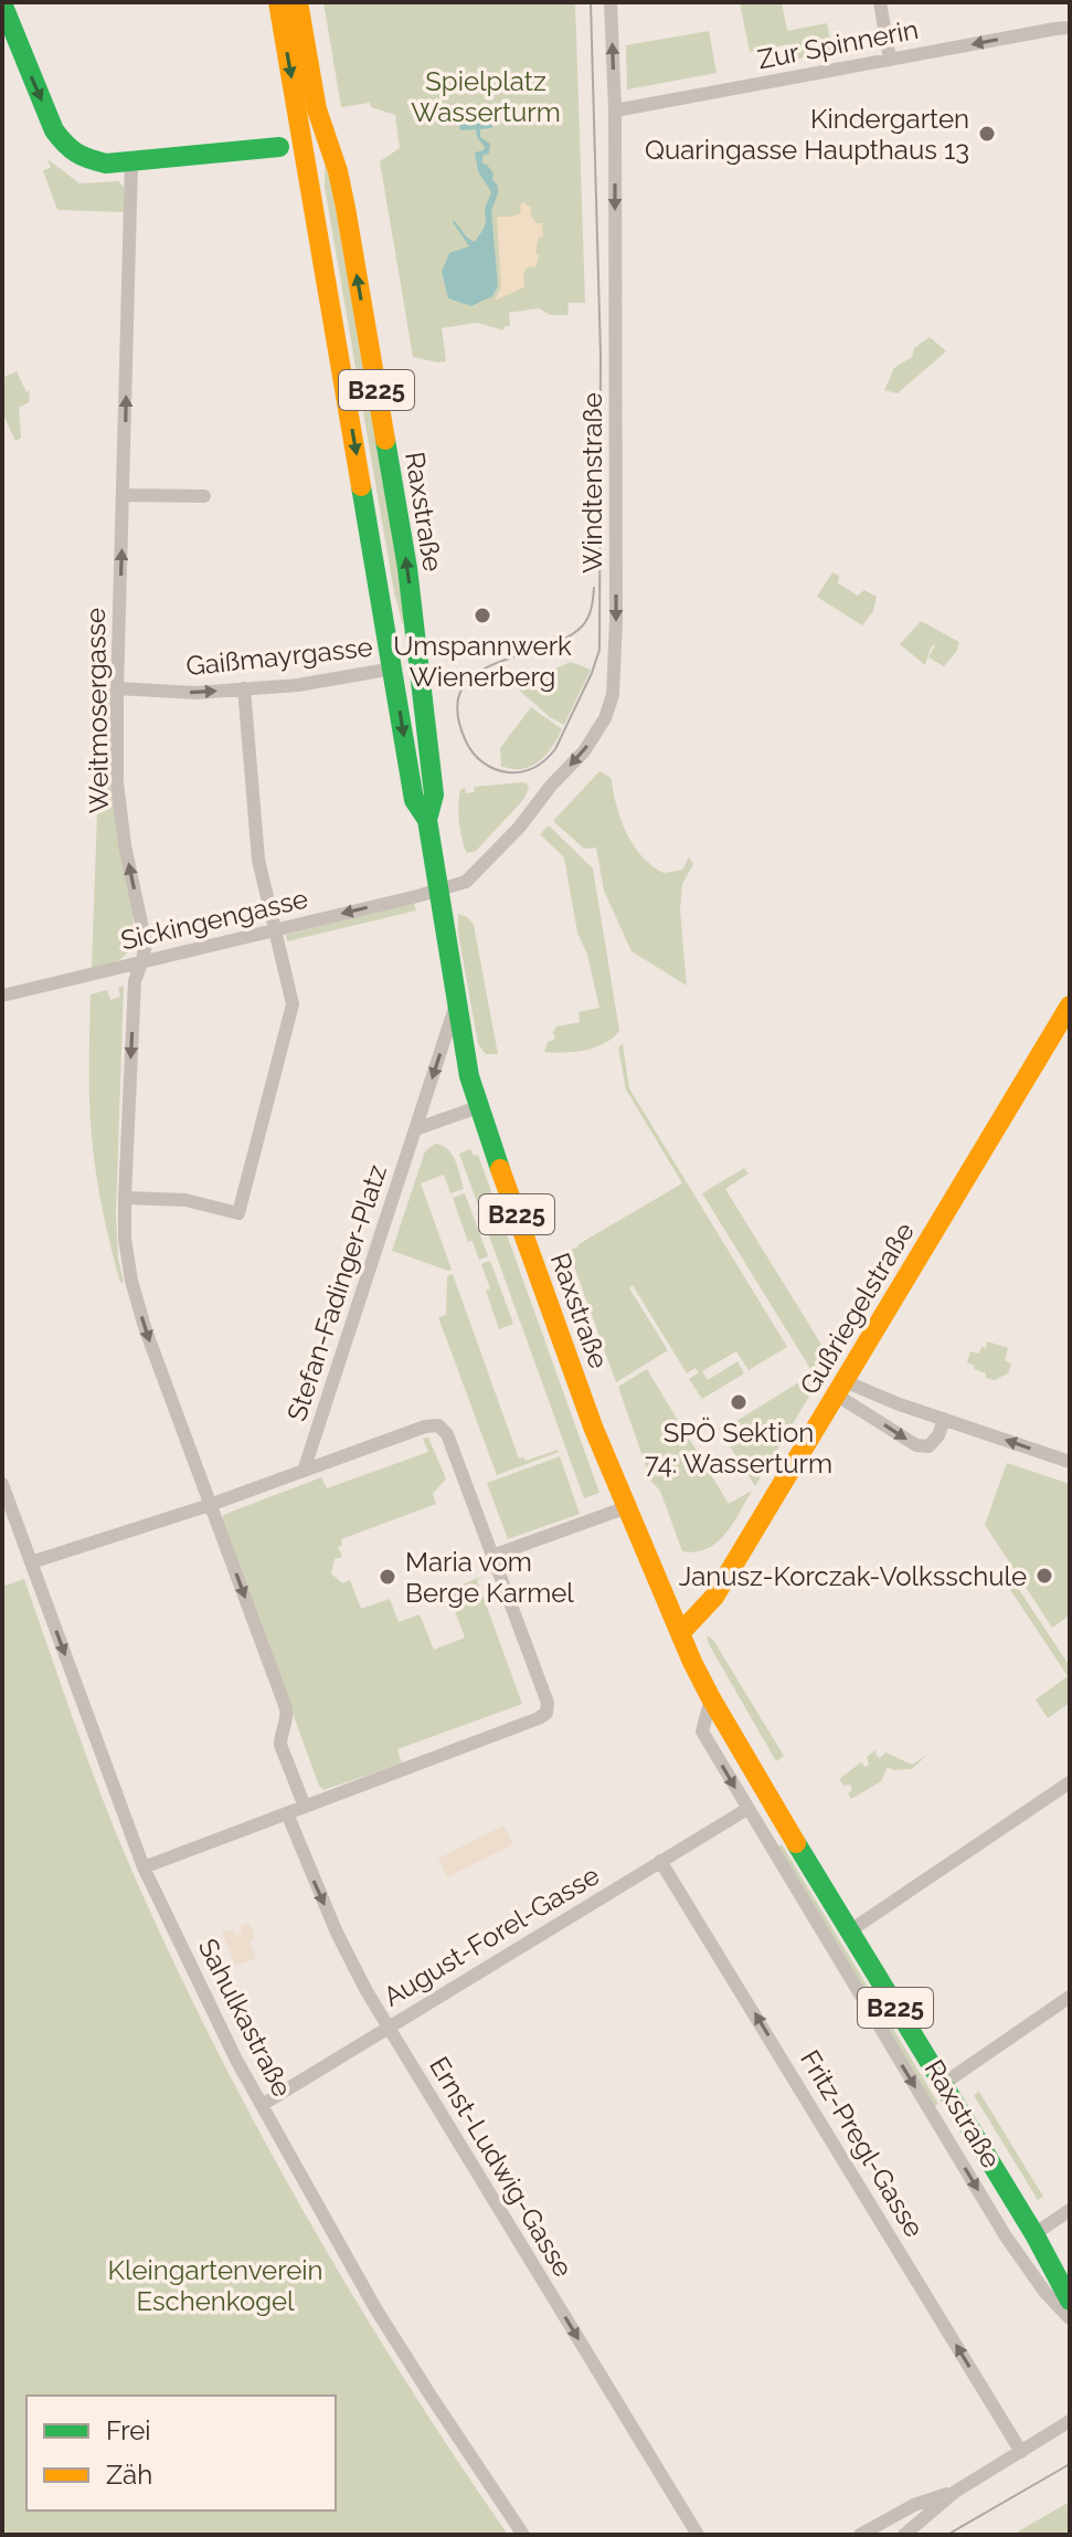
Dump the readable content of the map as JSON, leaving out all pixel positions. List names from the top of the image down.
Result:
{
  "streets": {
    "main road": ["B225", "Raxstraße", "Gußriegelstraße"],
    "street": [
      "Zur Spinnerin",
      "Windtenstraße",
      "Gaißmayrgasse",
      "Weitmosergasse",
      "Sickingengasse",
      "Stefan-Fadinger-Platz",
      "August-Forel-Gasse",
      "Sahulkastraße",
      "Fritz-Pregl-Gasse",
      "Ernst-Ludwig-Gasse"
    ]
  },
  "crossings": [
    ["Zur Spinnerin", "Windtenstraße"],
    ["Windtenstraße", "Raxstraße"],
    ["Windtenstraße", "Sickingengasse"],
    ["Raxstraße", "Gaißmayrgasse"],
    ["Raxstraße", "Sickingengasse"],
    ["Raxstraße", "Stefan-Fadinger-Platz"],
    ["Raxstraße", "Gußriegelstraße"],
    ["Raxstraße", "August-Forel-Gasse"],
    ["Gaißmayrgasse", "Weitmosergasse"],
    ["Weitmosergasse", "Sickingengasse"],
    ["August-Forel-Gasse", "Sahulkastraße"],
    ["August-Forel-Gasse", "Fritz-Pregl-Gasse"],
    ["August-Forel-Gasse", "Ernst-Ludwig-Gasse"]
  ],
  "one_way": [
    "Zur Spinnerin",
    "Gaißmayrgasse",
    "Sickingengasse",
    "Fritz-Pregl-Gasse",
    "Ernst-Ludwig-Gasse"
  ],
  "parks": ["Spielplatz Wasserturm", "Kleingartenverein Eschenkogel"],
  "places": [
    "Kindergarten Quaringasse Haupthaus 13",
    "Umspannwerk Wienerberg",
    "SPÖ Sektion 74: Wasserturm",
    "Janusz-Korczak-Volksschule",
    "Maria vom Berge Karmel"
  ],
  "legend": ["Frei", "Zäh"]
}
